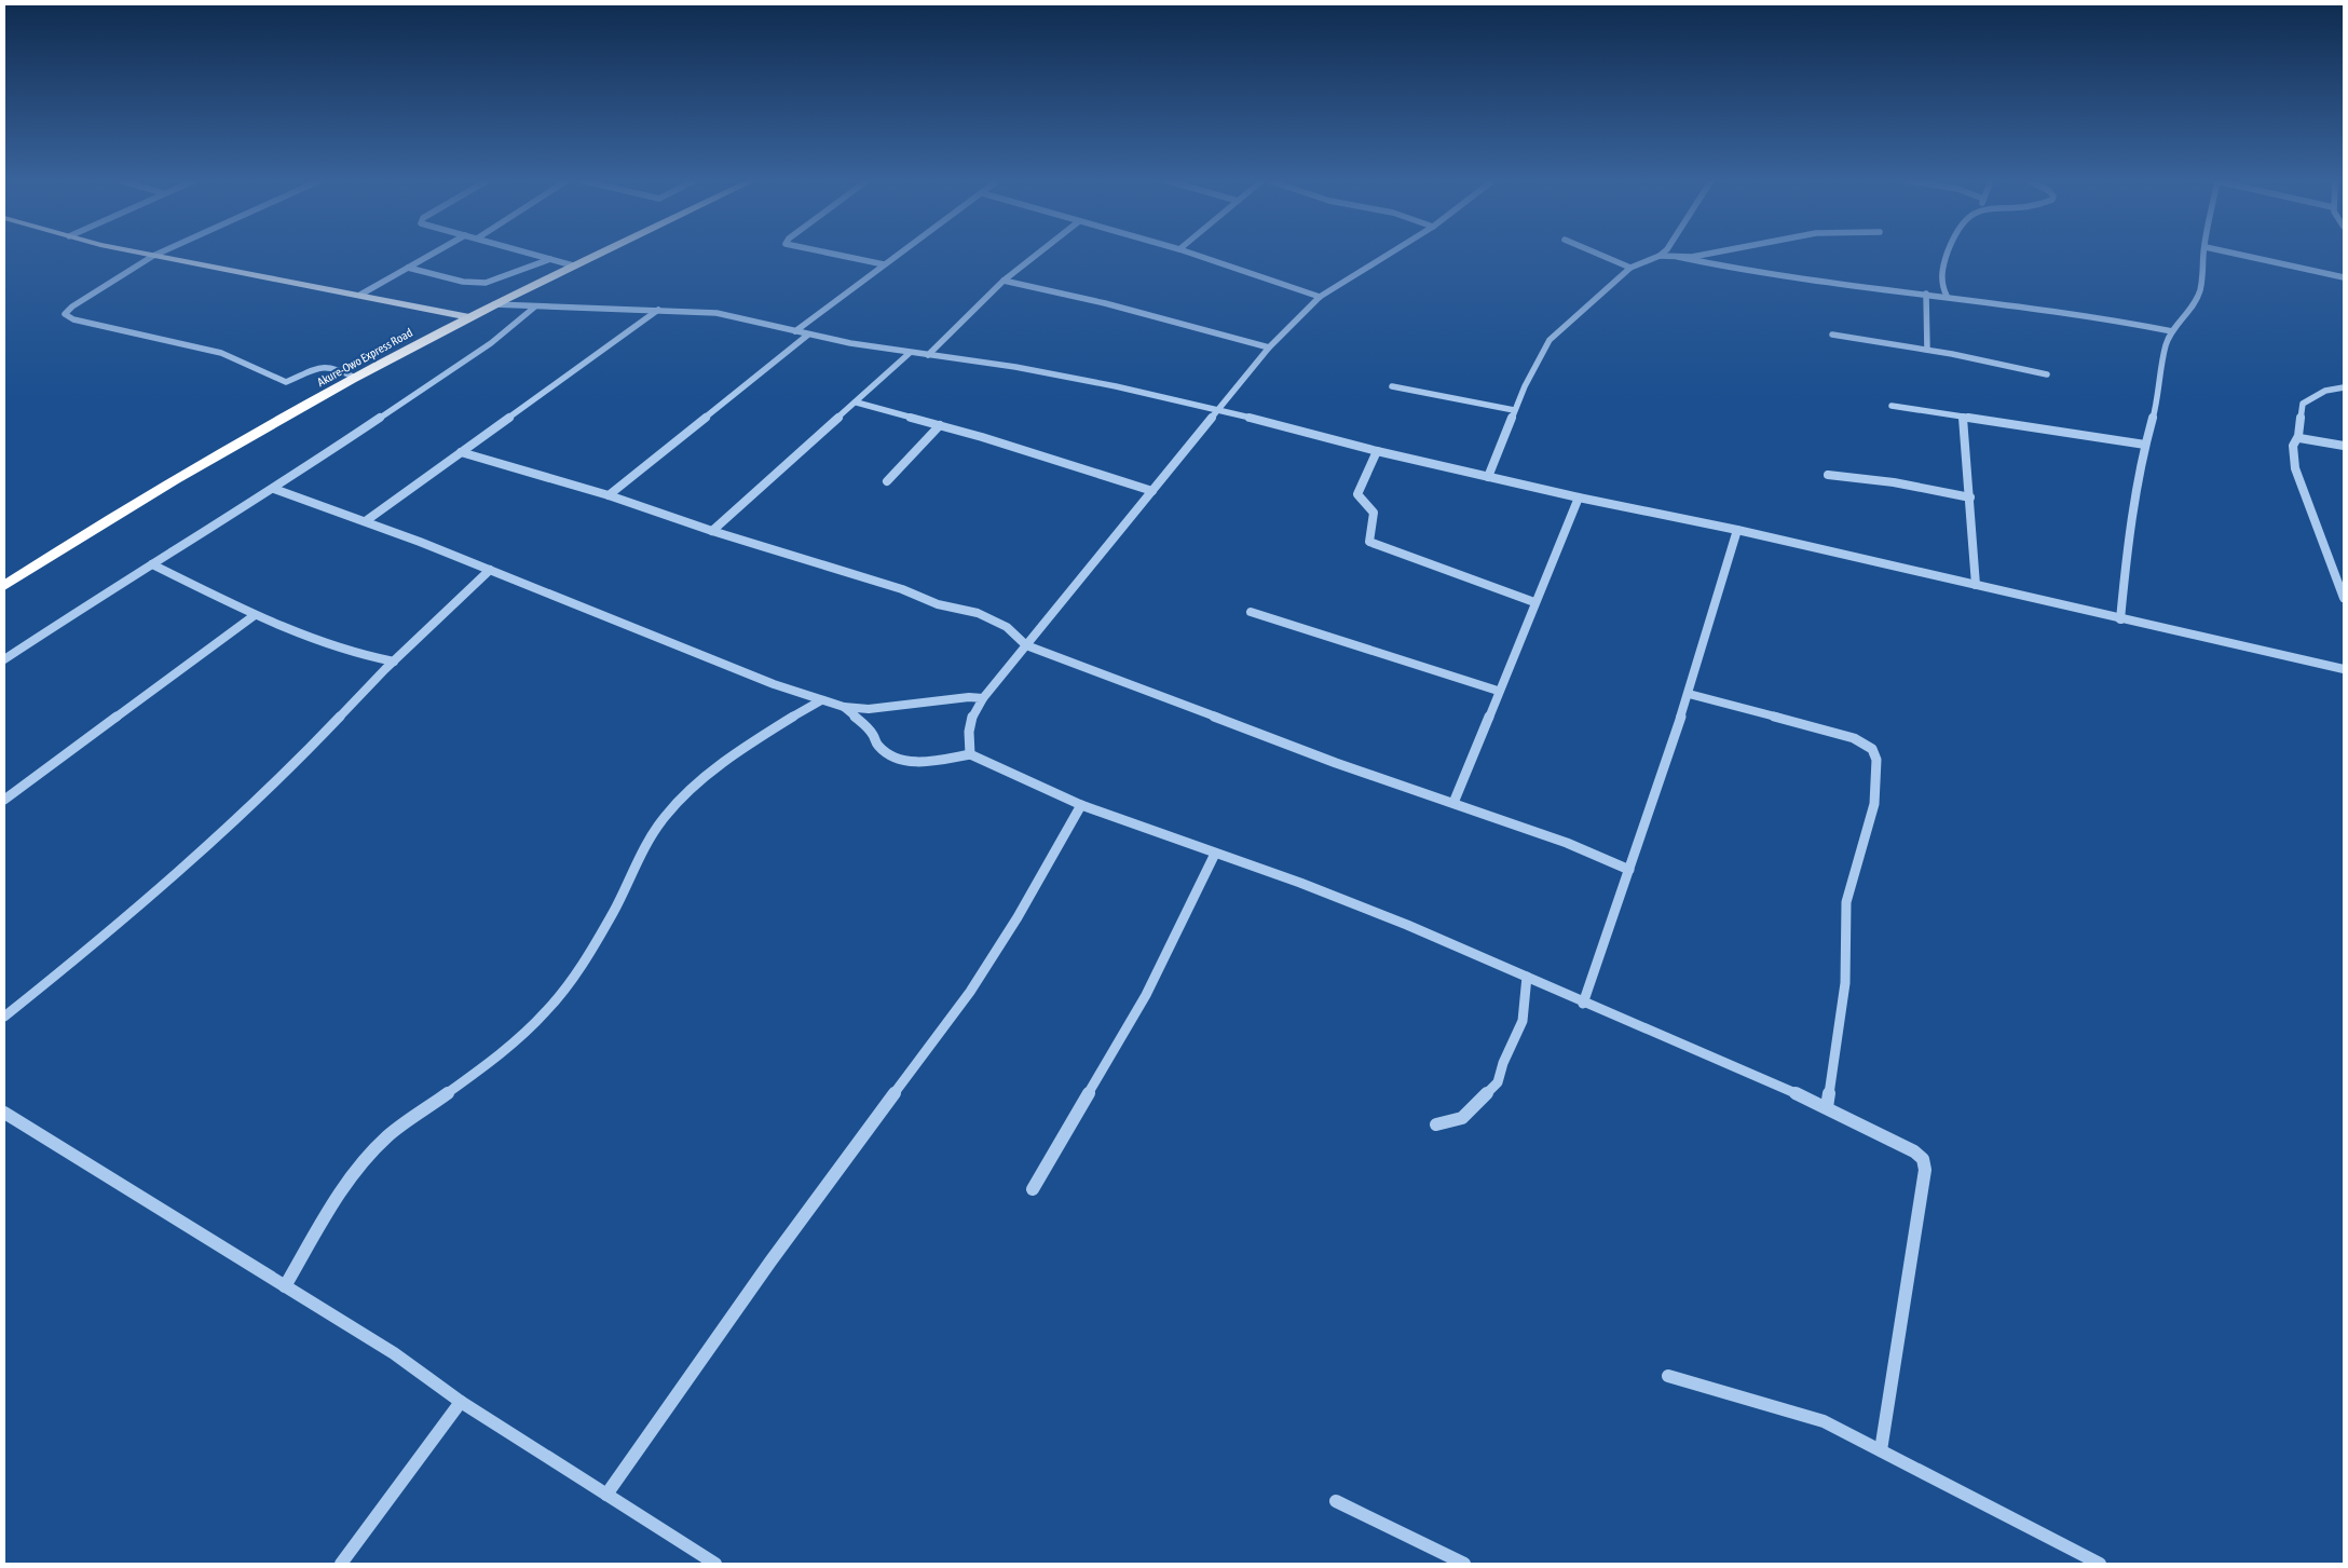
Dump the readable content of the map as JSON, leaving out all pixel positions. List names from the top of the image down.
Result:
{
  "streets": {
    "highway": ["Akure-Owo Express Road"]
  }
}
